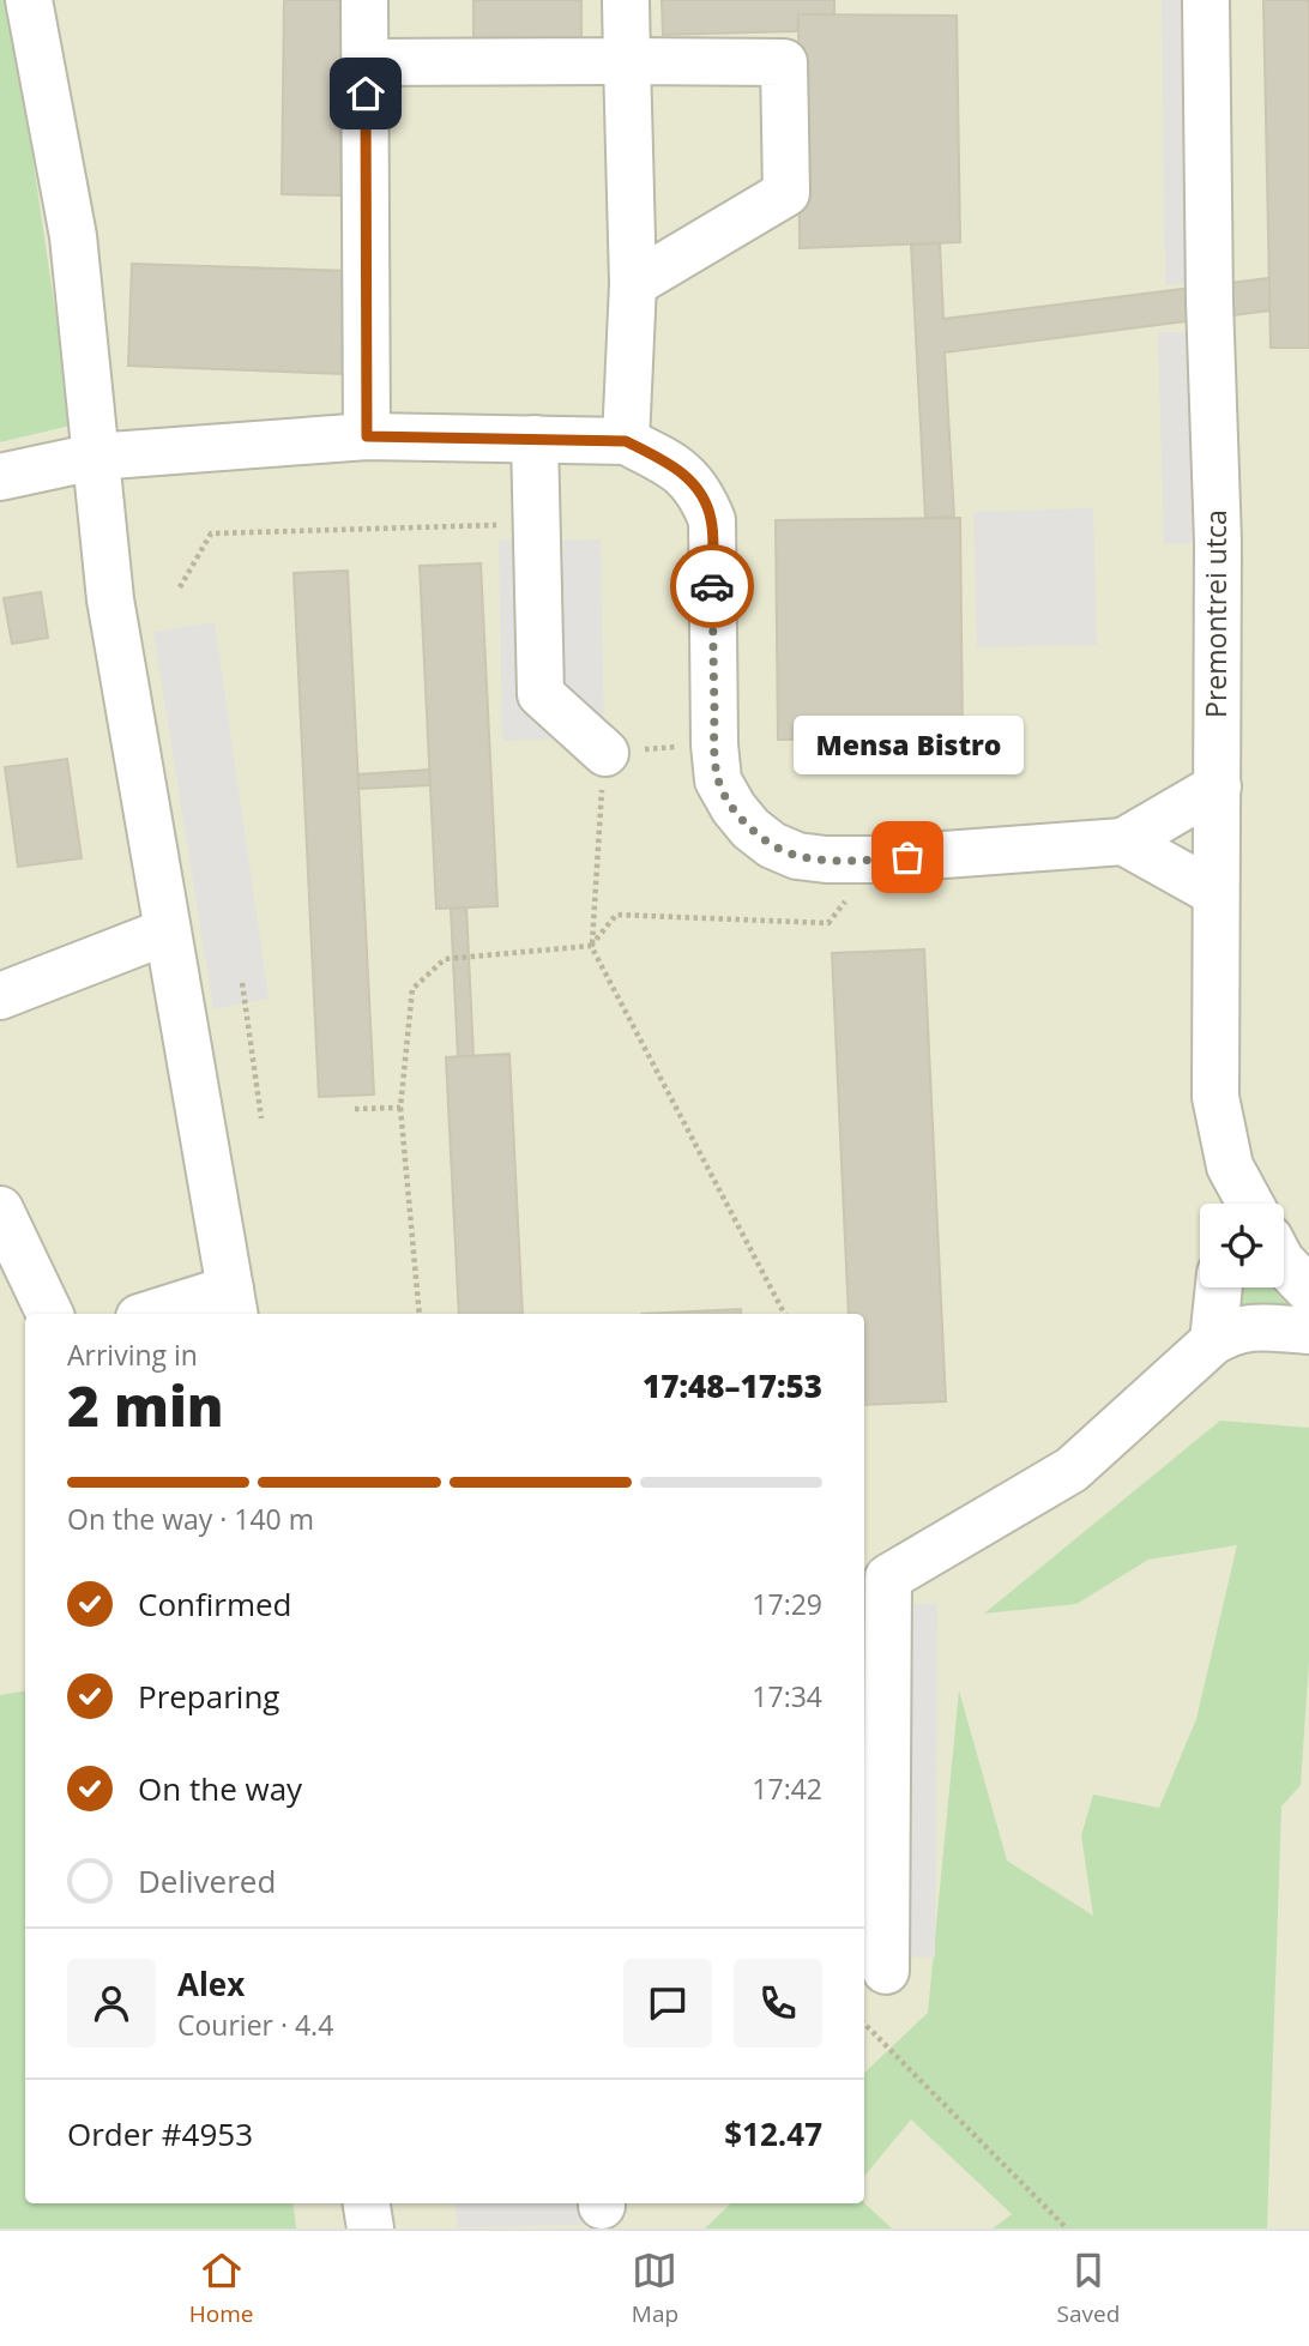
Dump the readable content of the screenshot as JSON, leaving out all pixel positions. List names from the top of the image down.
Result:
{
  "streets": {
    "street": ["Premontrei utca"]
  },
  "places": ["Mensa Bistro"],
  "page": {
    "bubble": "Mensa Bistro",
    "heading": ["2 min", "Arriving in", "17:48–17:53"],
    "panel": [
      "Alex",
      "Courier · 4.4",
      "Order #4953",
      "$12.47"
    ],
    "bar": "On the way · 140 m",
    "list": [
      ["Confirmed", "17:29"],
      ["Preparing", "17:34"],
      ["On the way", "17:42"],
      "Delivered"
    ],
    "tabs": ["Home", "Map", "Saved"]
  }
}
